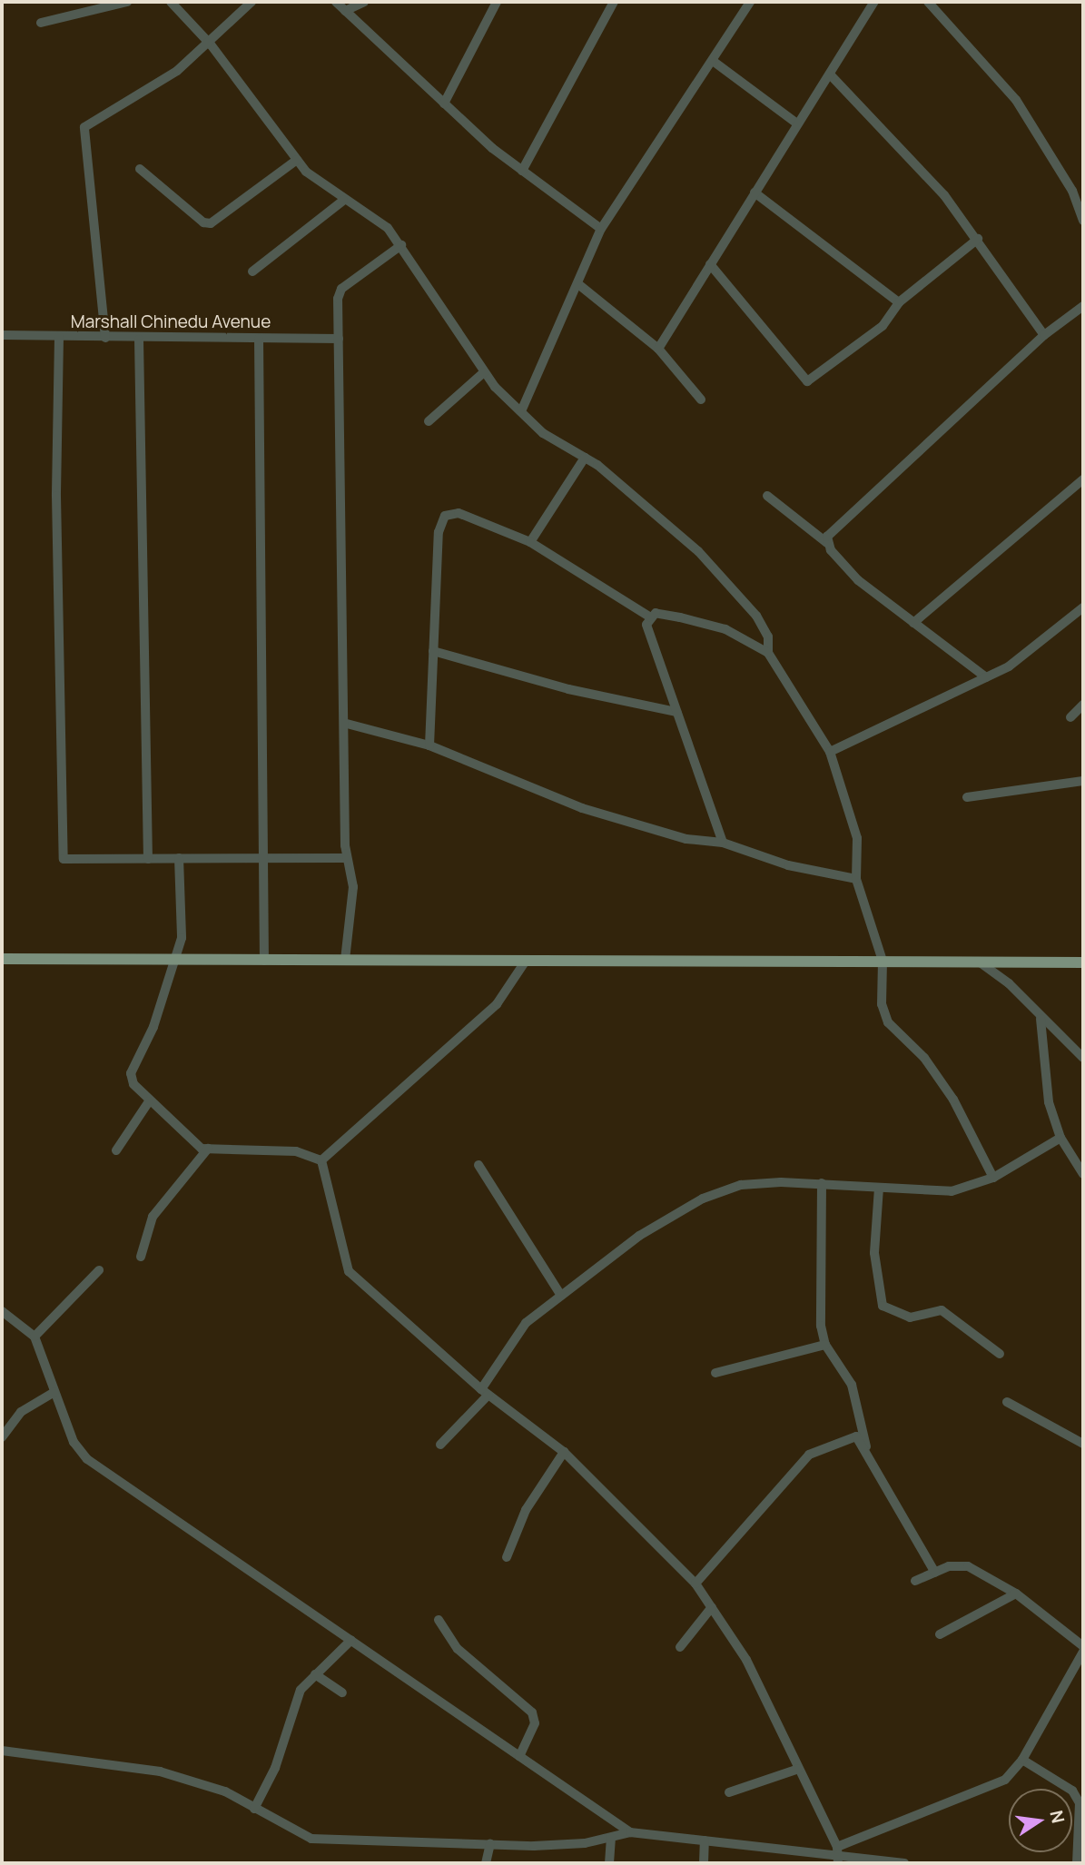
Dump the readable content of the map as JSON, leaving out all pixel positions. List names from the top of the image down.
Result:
{
  "streets": {
    "street": ["Marshall Chinedu Avenue"]
  },
  "north": "right"
}
